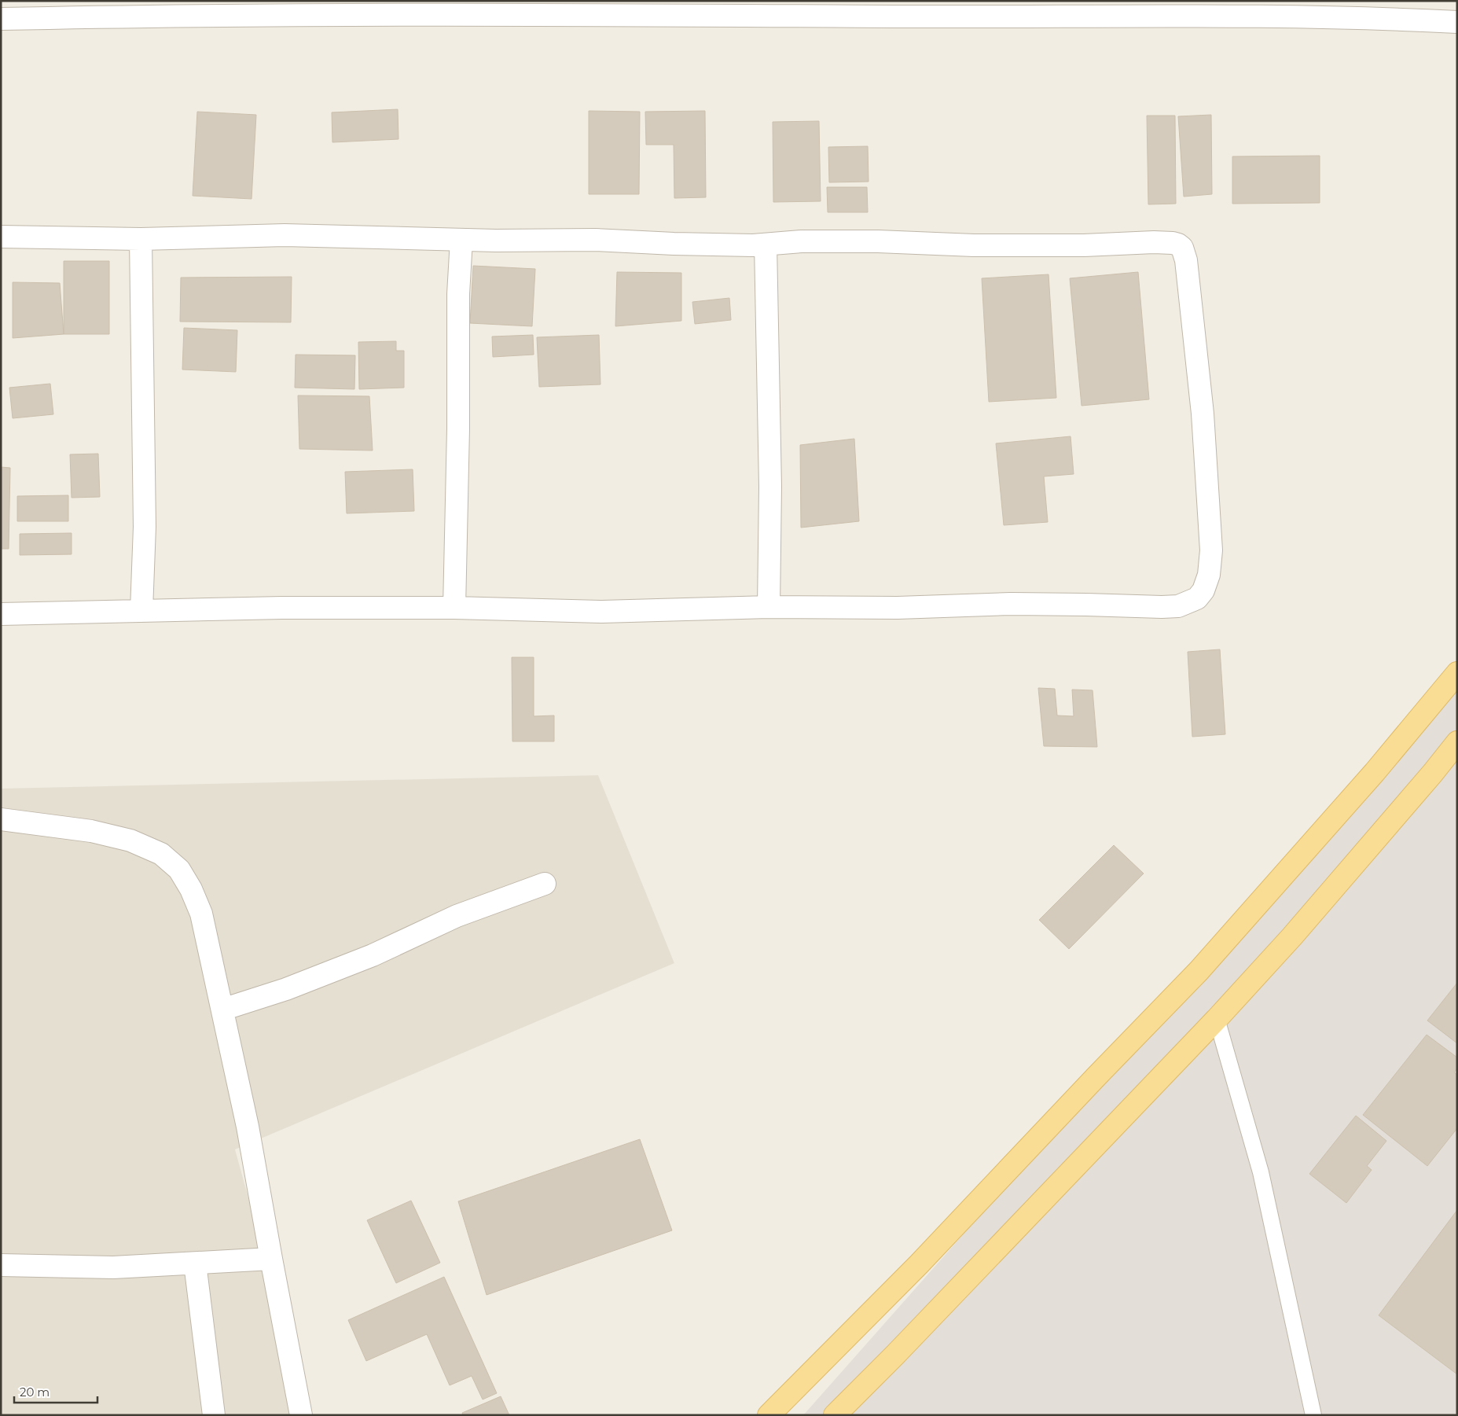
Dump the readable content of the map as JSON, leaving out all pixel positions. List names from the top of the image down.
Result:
{
  "scale_bar": "20 m"
}
